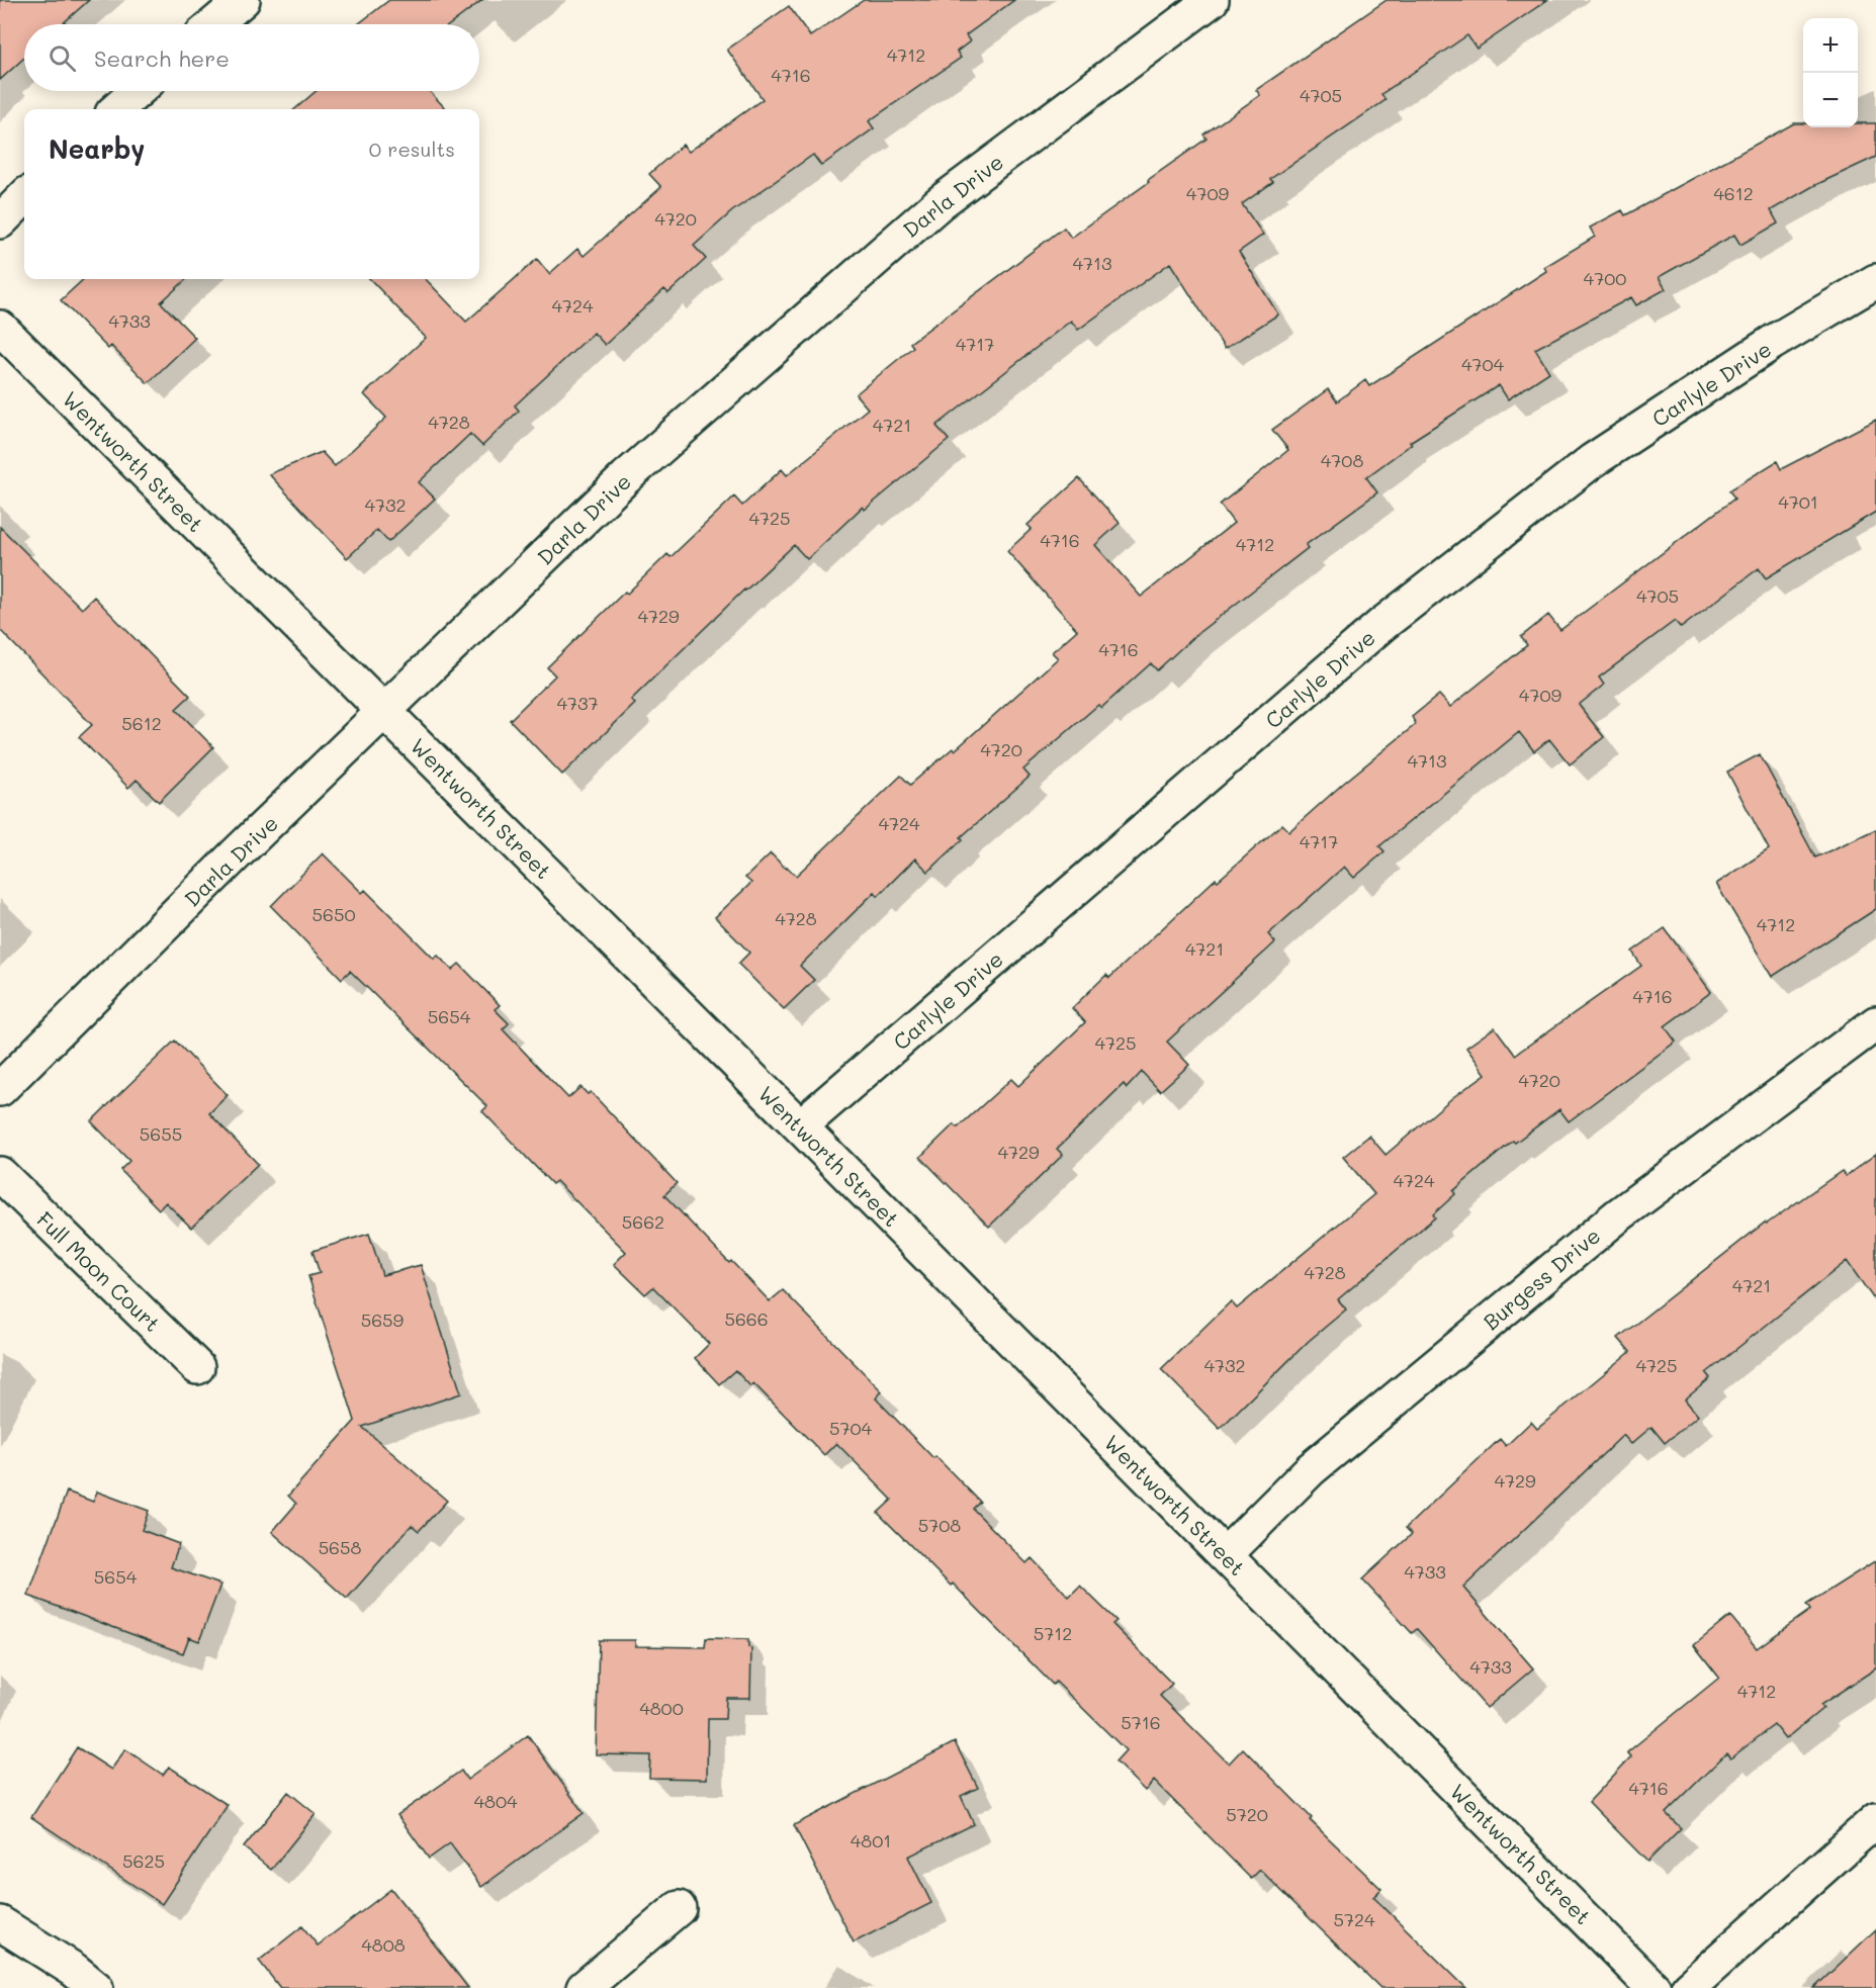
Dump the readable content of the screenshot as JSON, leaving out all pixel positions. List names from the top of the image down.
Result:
{
  "streets": {
    "street": [
      "Darla Drive",
      "Carlyle Drive",
      "Wentworth Street",
      "Full Moon Court",
      "Burgess Drive"
    ]
  },
  "crossings": [
    ["Darla Drive", "Wentworth Street"],
    ["Carlyle Drive", "Wentworth Street"],
    ["Wentworth Street", "Burgess Drive"]
  ],
  "house_numbers": [
    "4712",
    "4716",
    "4705",
    "4709",
    "4612",
    "4720",
    "4713",
    "4700",
    "4724",
    "4733",
    "4717",
    "4704",
    "4728",
    "4721",
    "4708",
    "4701",
    "4732",
    "4725",
    "4716",
    "4712",
    "4705",
    "4729",
    "4716",
    "4709",
    "4737",
    "5612",
    "4720",
    "4713",
    "4724",
    "4717",
    "5650",
    "4728",
    "4712",
    "4721",
    "4716",
    "5654",
    "4725",
    "4720",
    "5655",
    "4729",
    "4724",
    "5662",
    "4728",
    "4721",
    "5666",
    "5659",
    "4732",
    "4725",
    "5704",
    "4729",
    "5708",
    "5658",
    "4733",
    "5654",
    "5712",
    "4733",
    "4712",
    "4800",
    "5716",
    "4716",
    "4804",
    "5720",
    "4801",
    "5625",
    "5724",
    "4808"
  ],
  "page": {
    "map_buttons": ["+", "−"],
    "search": "Search here",
    "heading": ["Nearby", "0 results"]
  }
}
